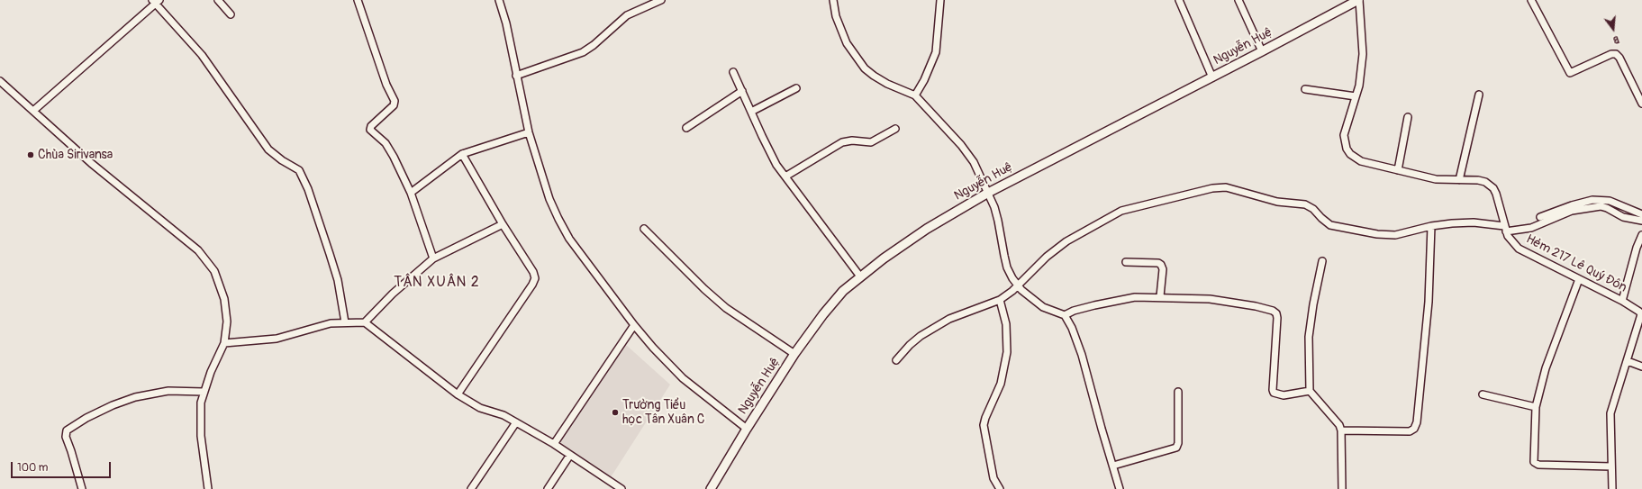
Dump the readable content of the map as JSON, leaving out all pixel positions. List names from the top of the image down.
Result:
{
  "streets": {
    "street": ["Nguyễn Huệ", "Hẻm 217 Lê Quý Đôn"]
  },
  "crossings": [
    ["Nguyễn Huệ", "Hẻm 217 Lê Quý Đôn"]
  ],
  "districts": ["TÂN XUÂN 2"],
  "places": ["Chùa Sirivansa", "Trường Tiểu học Tân Xuân C"],
  "scale_bar": "100 m",
  "north": "bottom"
}
